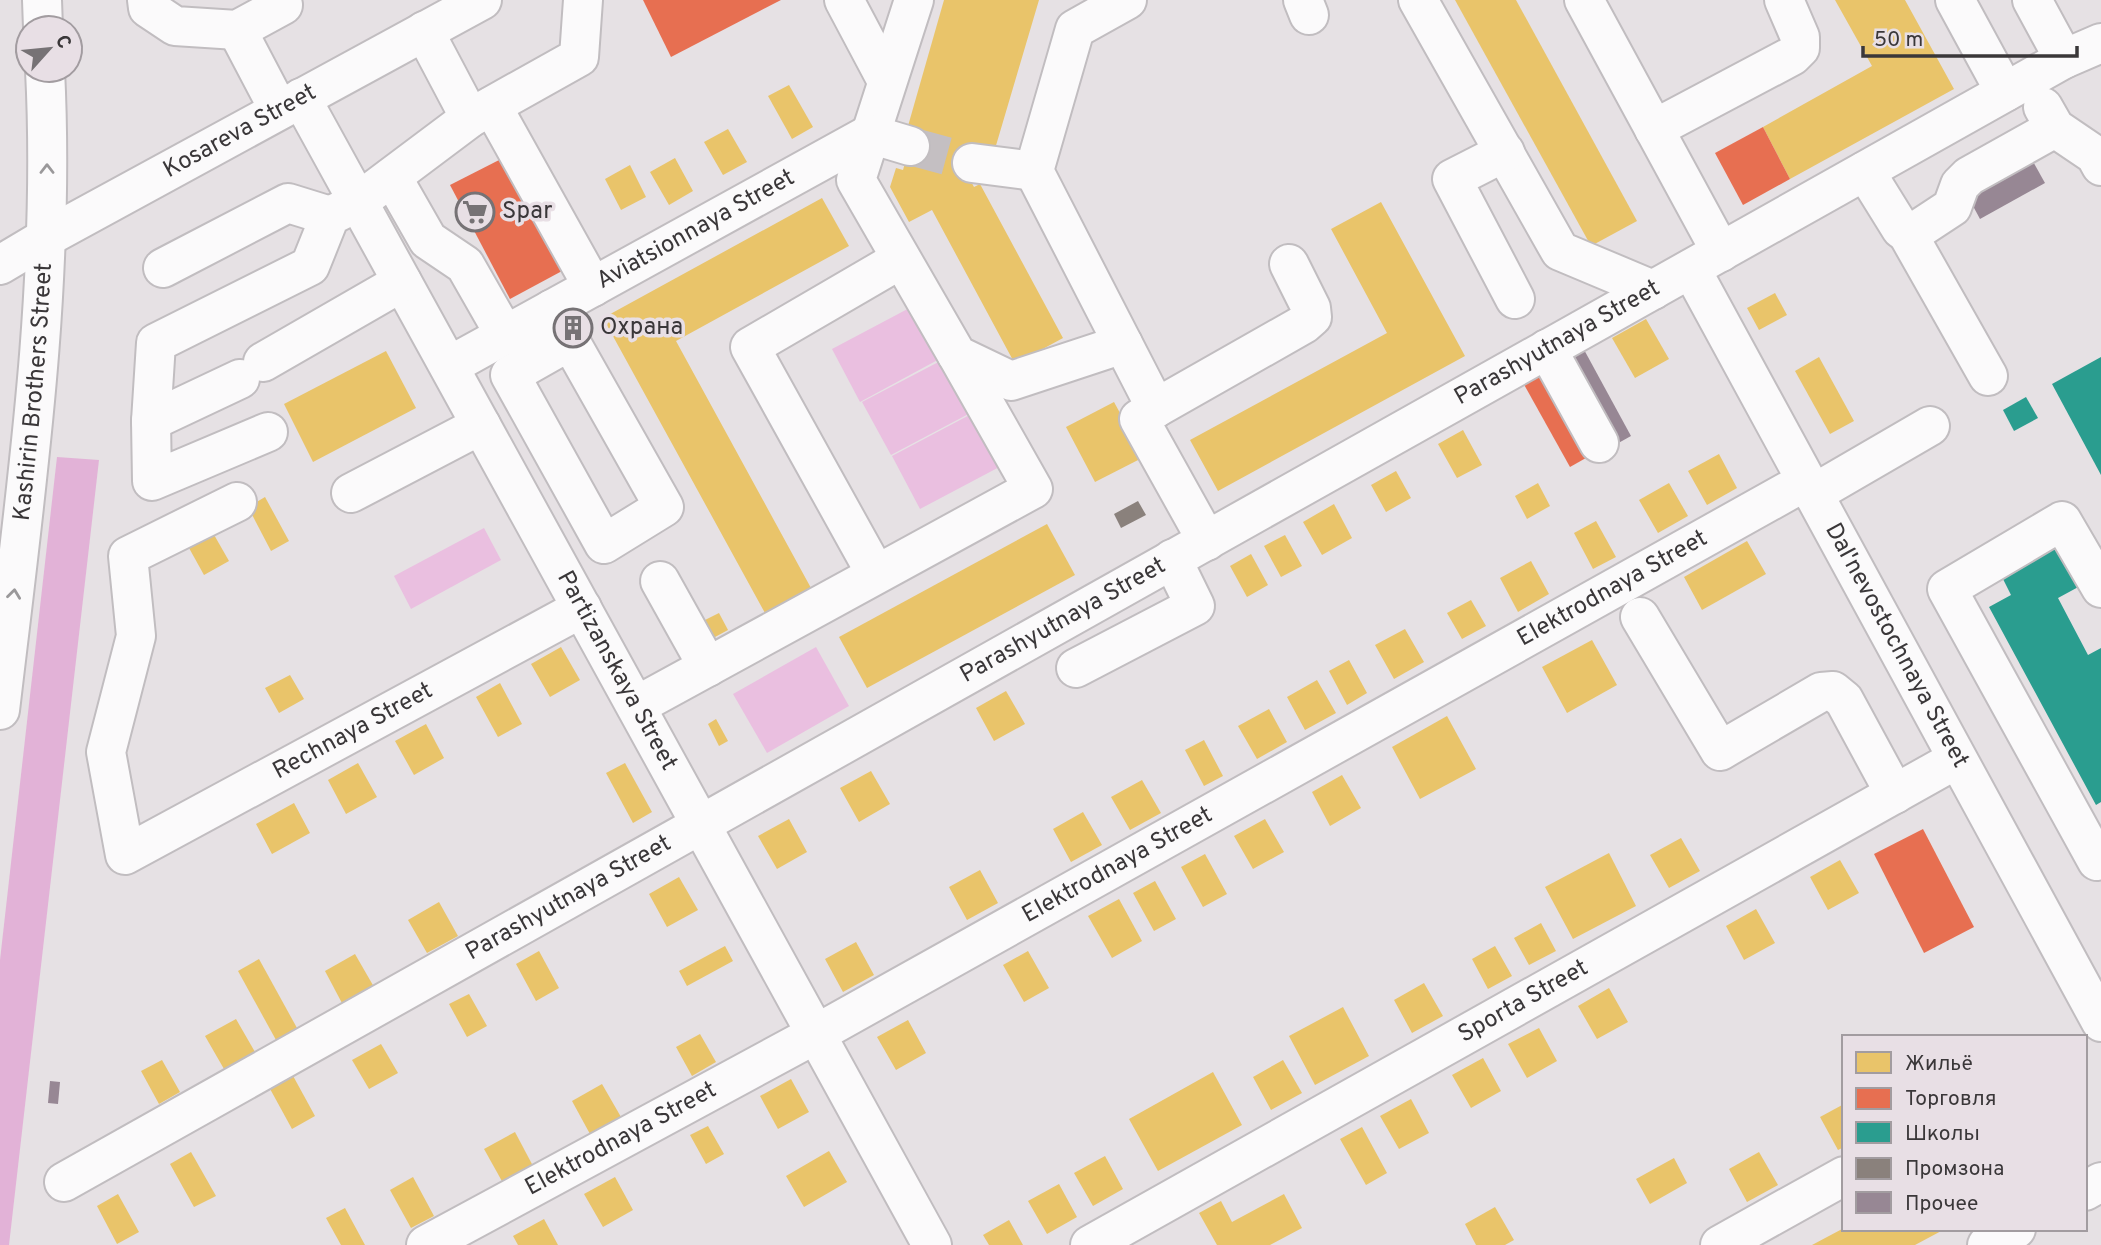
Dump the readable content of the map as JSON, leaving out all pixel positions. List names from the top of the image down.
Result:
{
  "streets": {
    "street": [
      "Kosareva Street",
      "Aviatsionnaya Street",
      "Parashyutnaya Street",
      "Kashirin Brothers Street",
      "Elektrodnaya Street",
      "Dal'nevostochnaya Street",
      "Partizanskaya Street",
      "Rechnaya Street",
      "Sporta Street"
    ]
  },
  "crossings": [
    ["Kosareva Street", "Kashirin Brothers Street"],
    ["Kosareva Street", "Partizanskaya Street"],
    ["Aviatsionnaya Street", "Partizanskaya Street"],
    ["Parashyutnaya Street", "Dal'nevostochnaya Street"],
    ["Parashyutnaya Street", "Partizanskaya Street"],
    ["Elektrodnaya Street", "Dal'nevostochnaya Street"],
    ["Elektrodnaya Street", "Partizanskaya Street"],
    ["Dal'nevostochnaya Street", "Sporta Street"],
    ["Partizanskaya Street", "Rechnaya Street"]
  ],
  "one_way": ["Kashirin Brothers Street"],
  "places": {
    "supermarket": ["Spar"],
    "building": ["Охрана"]
  },
  "legend": [
    "Жильё",
    "Торговля",
    "Школы",
    "Промзона",
    "Прочее"
  ],
  "scale_bar": "50 m",
  "north": "top right"
}
